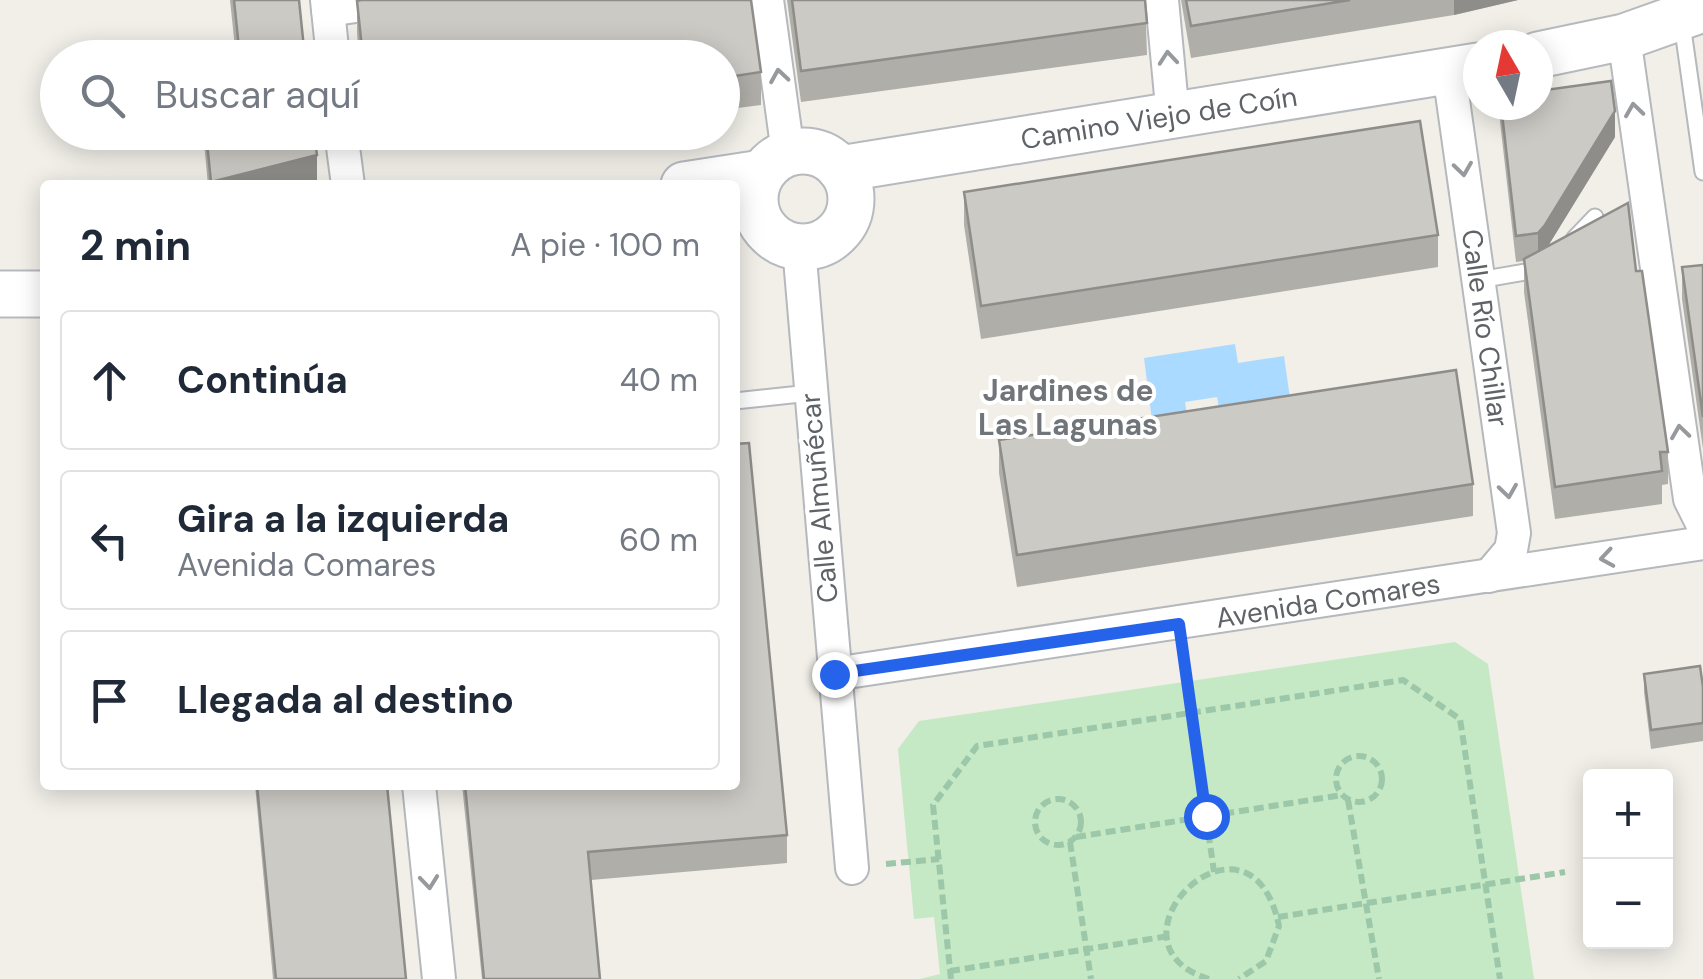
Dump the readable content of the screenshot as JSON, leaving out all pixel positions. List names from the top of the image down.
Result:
{
  "streets": {
    "street": [
      "Camino Viejo de Coín",
      "Calle Río Chillar",
      "Calle Almuñécar",
      "Avenida Comares"
    ]
  },
  "crossings": [
    ["Camino Viejo de Coín", "Calle Almuñécar"],
    ["Calle Río Chillar", "Avenida Comares"],
    ["Calle Almuñécar", "Avenida Comares"]
  ],
  "districts": ["Jardines de Las Lagunas"],
  "north": "top",
  "page": {
    "search": "Buscar aquí",
    "heading": ["2 min", "A pie · 100 m"],
    "list": [
      ["Continúa", "40 m"],
      ["Gira a la izquierda", "Avenida Comares", "60 m"],
      "Llegada al destino"
    ],
    "map_buttons": ["+", "−"]
  }
}
